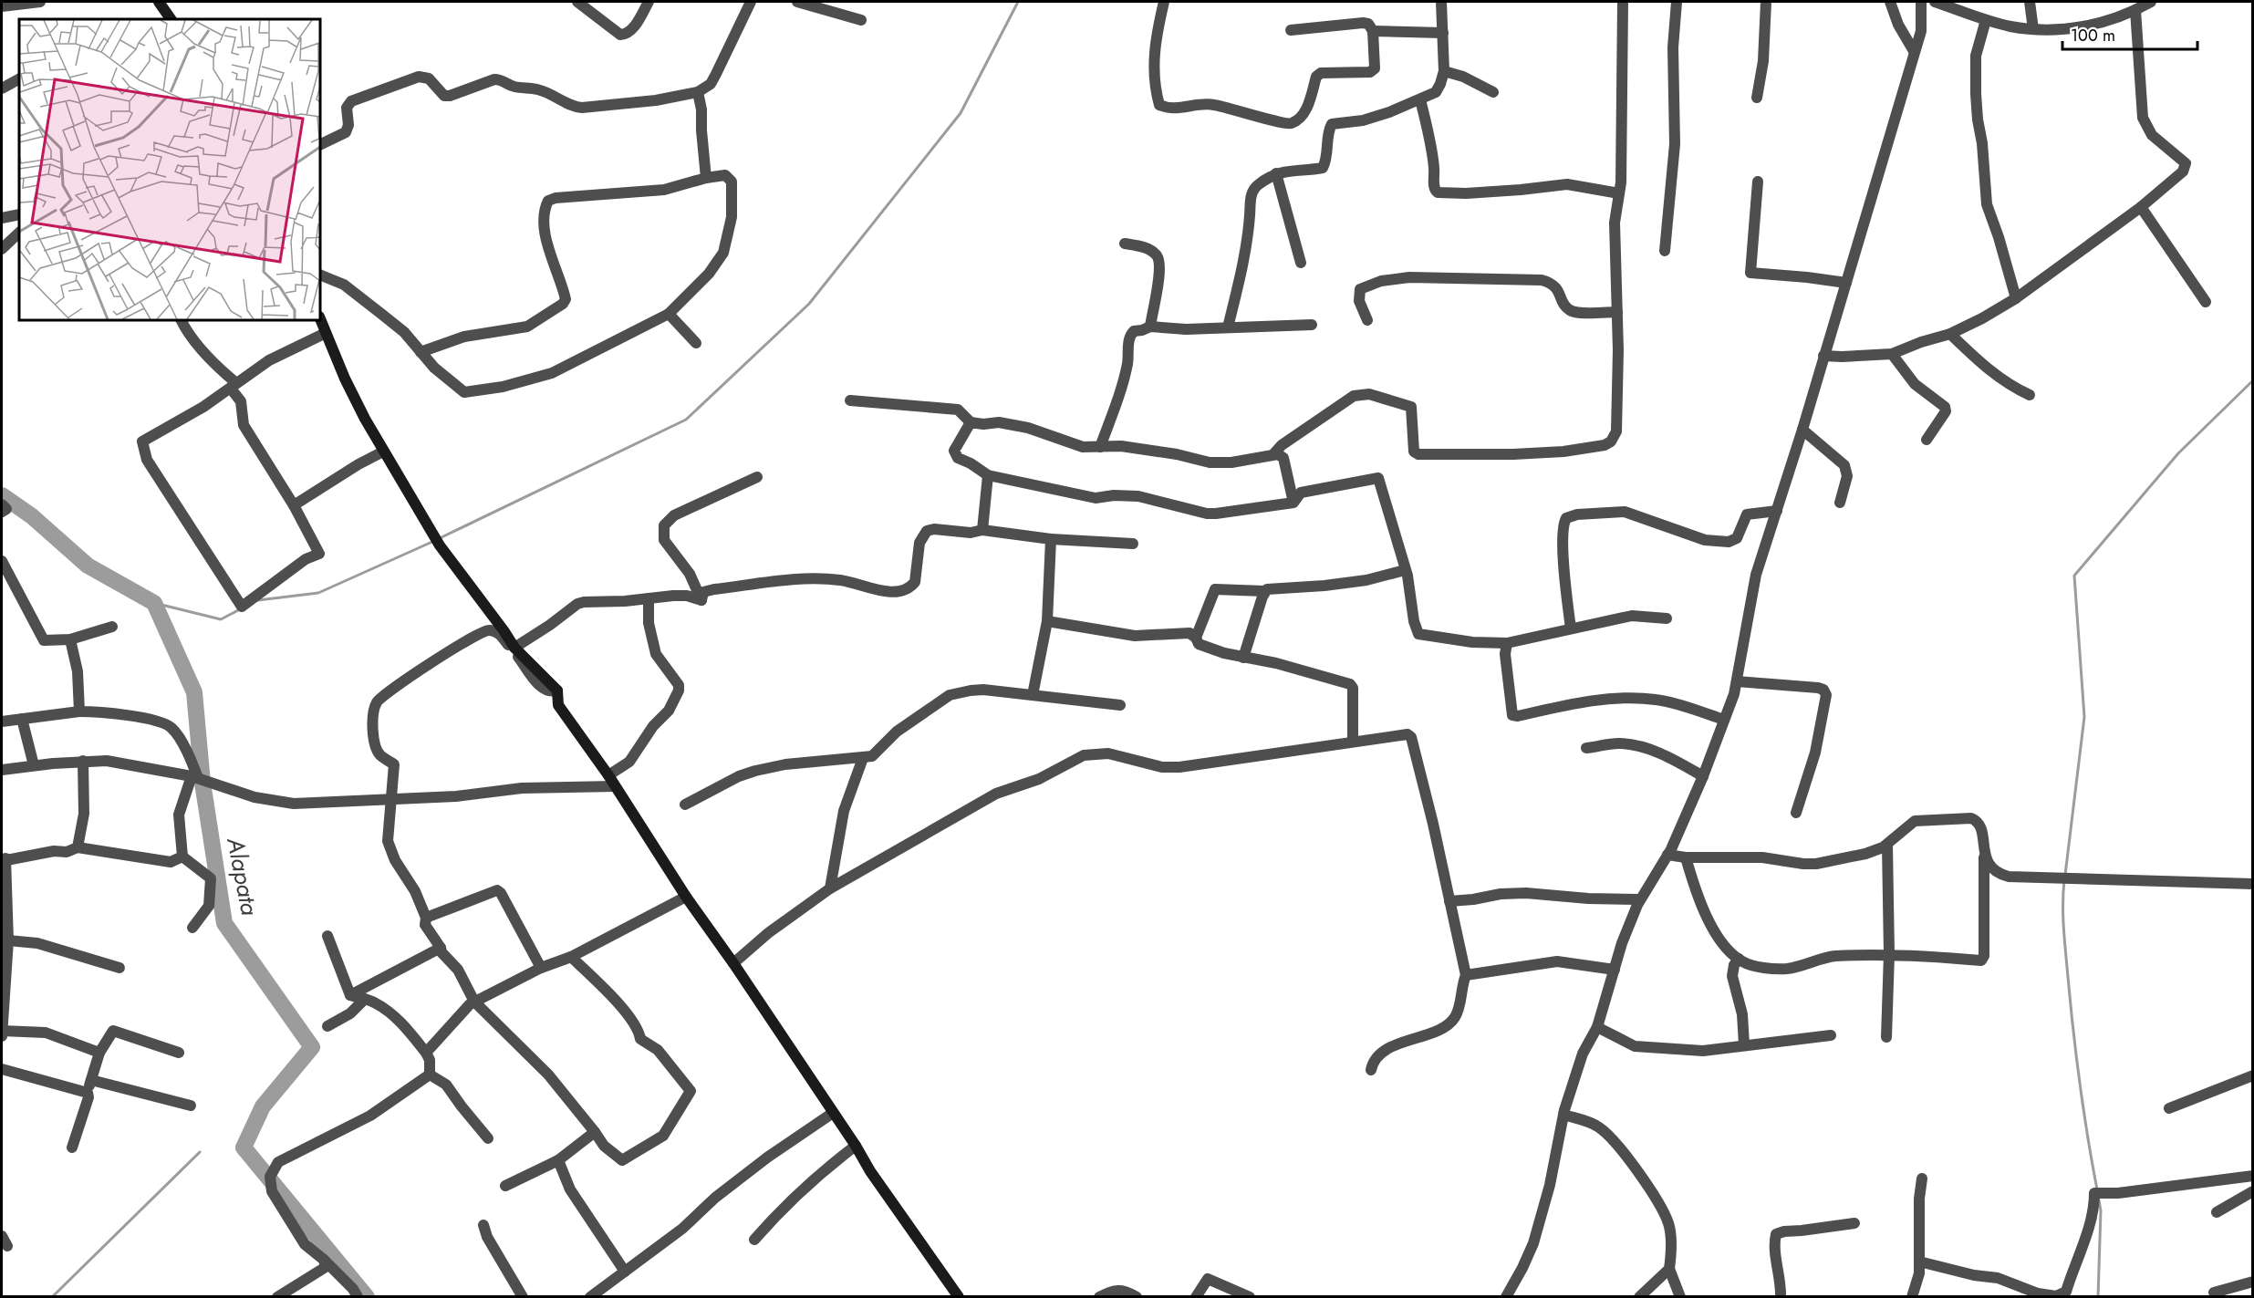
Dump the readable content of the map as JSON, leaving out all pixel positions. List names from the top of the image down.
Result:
{
  "water": ["Alapata"],
  "scale_bar": "100 m"
}
